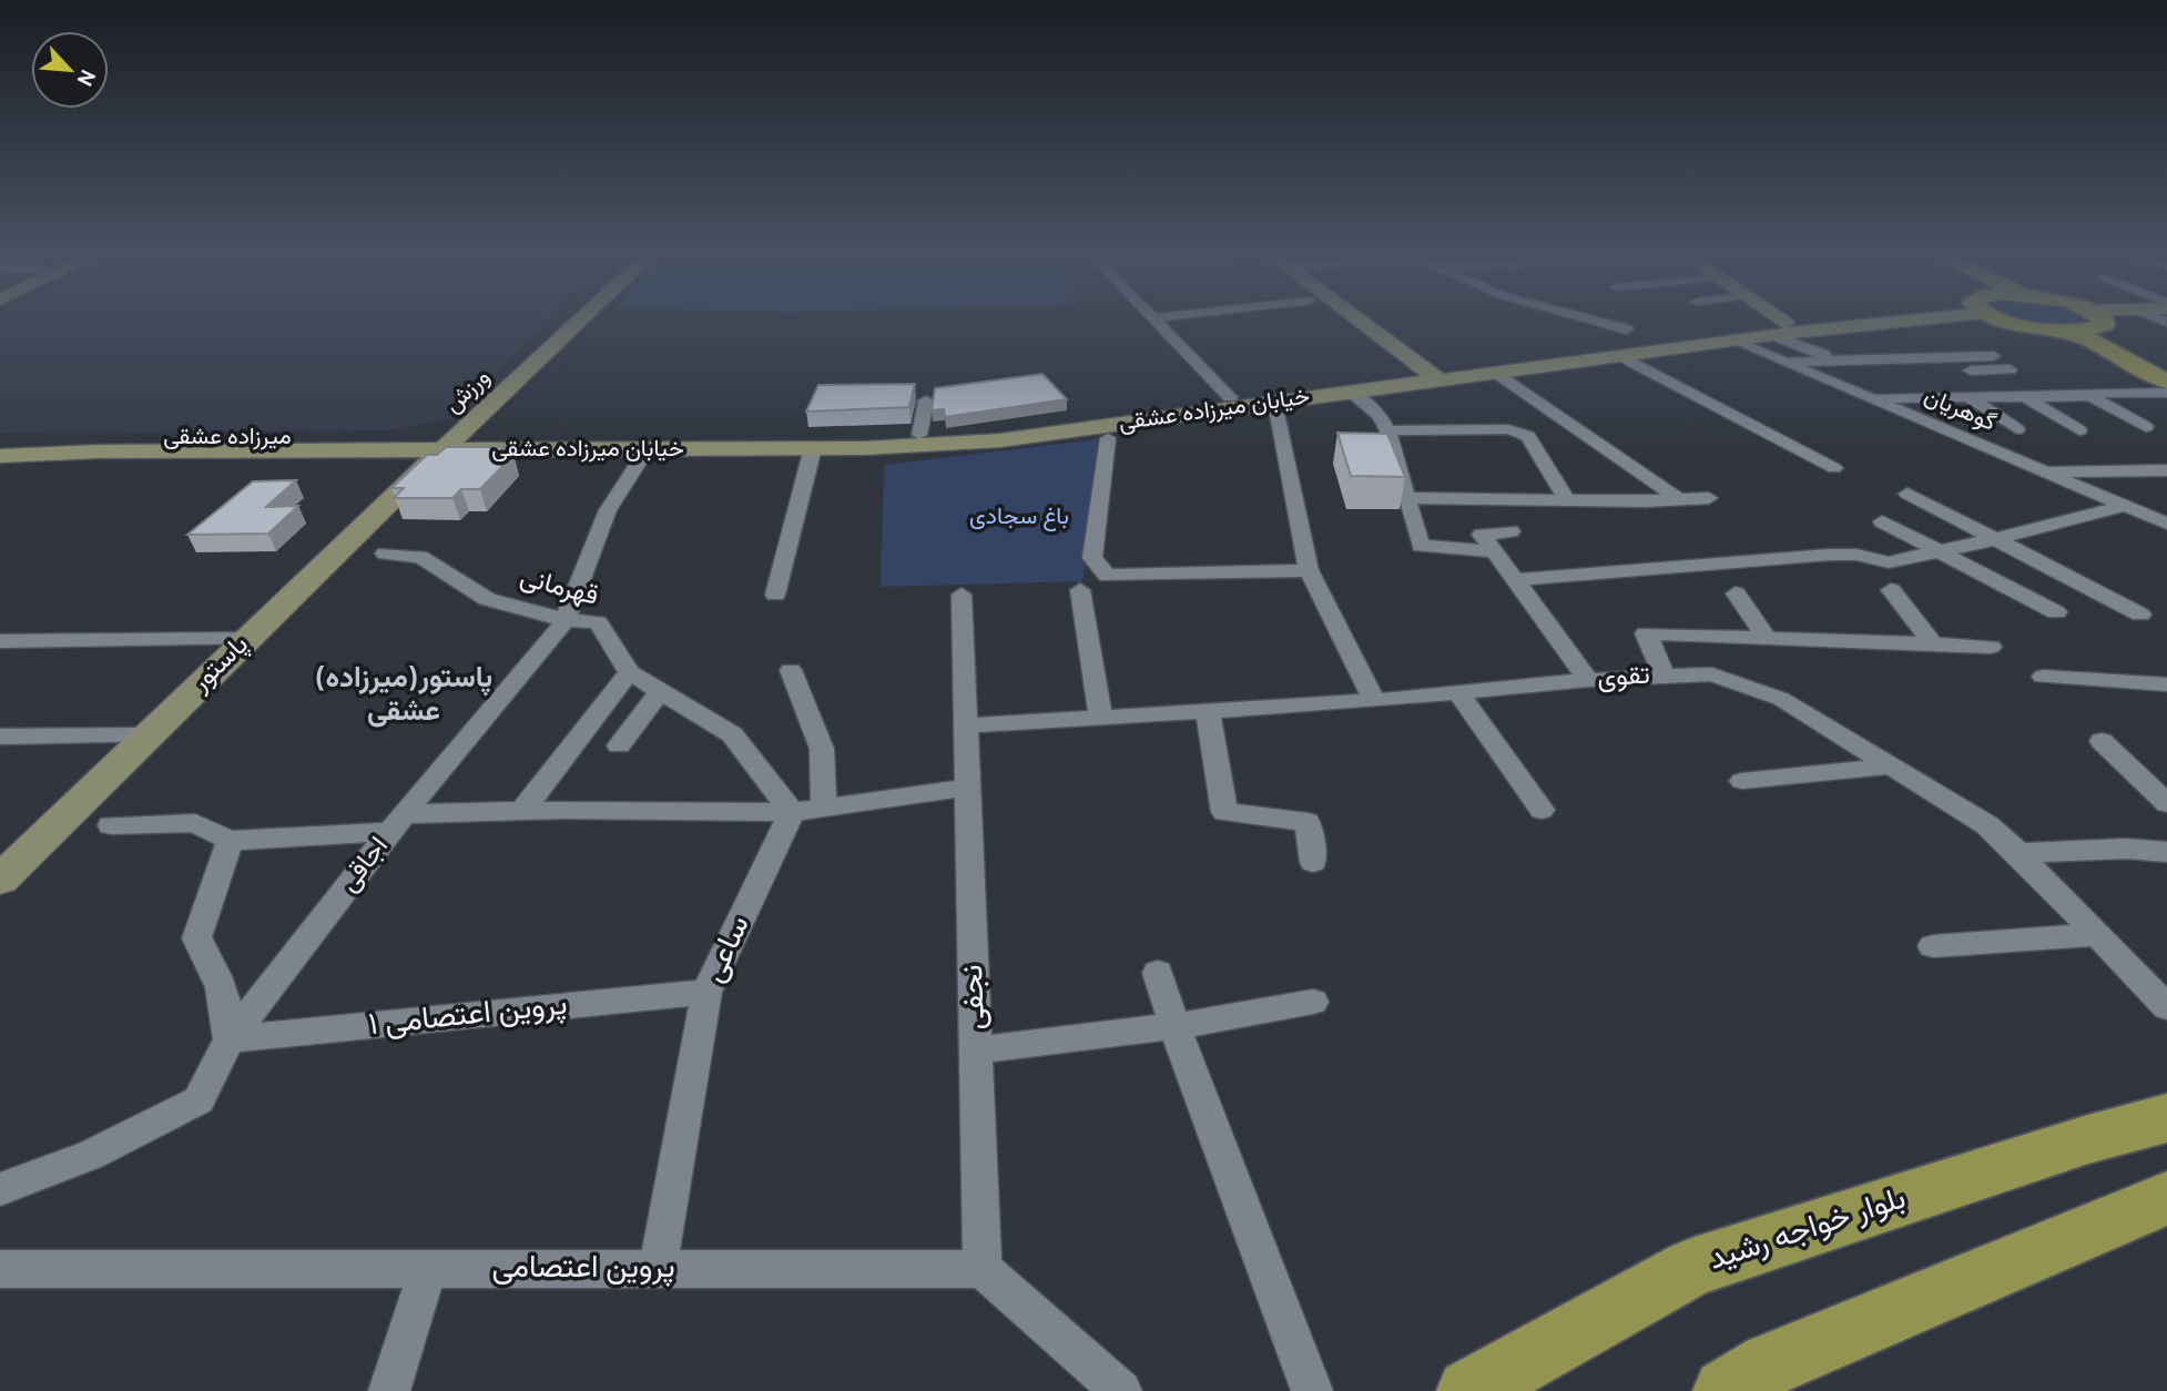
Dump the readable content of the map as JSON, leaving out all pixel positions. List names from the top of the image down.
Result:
{
  "streets": {
    "main road": [
      "ورزش",
      "خیابان میرزاده عشقی",
      "میرزاده عشقی",
      "پاستور",
      "بلوار خواجه رشید"
    ],
    "street": [
      "گوهریان",
      "قهرمانی",
      "تقوی",
      "اجاقی",
      "ساعی",
      "نجفی",
      "پروین اعتصامی ۱",
      "پروین اعتصامی"
    ]
  },
  "crossings": [
    ["ورزش", "خیابان میرزاده عشقی"],
    ["ورزش", "میرزاده عشقی"],
    ["ورزش", "پاستور"],
    ["خیابان میرزاده عشقی", "گوهریان"],
    ["خیابان میرزاده عشقی", "میرزاده عشقی"],
    ["خیابان میرزاده عشقی", "پاستور"],
    ["خیابان میرزاده عشقی", "اجاقی"],
    ["میرزاده عشقی", "پاستور"],
    ["قهرمانی", "اجاقی"],
    ["قهرمانی", "ساعی"],
    ["تقوی", "نجفی"],
    ["اجاقی", "پروین اعتصامی ۱"],
    ["ساعی", "پروین اعتصامی ۱"],
    ["ساعی", "پروین اعتصامی"],
    ["نجفی", "پروین اعتصامی"]
  ],
  "districts": ["(پاستور(میرزاده عشقی"],
  "parks": ["باغ سجادی"],
  "north": "bottom right"
}
